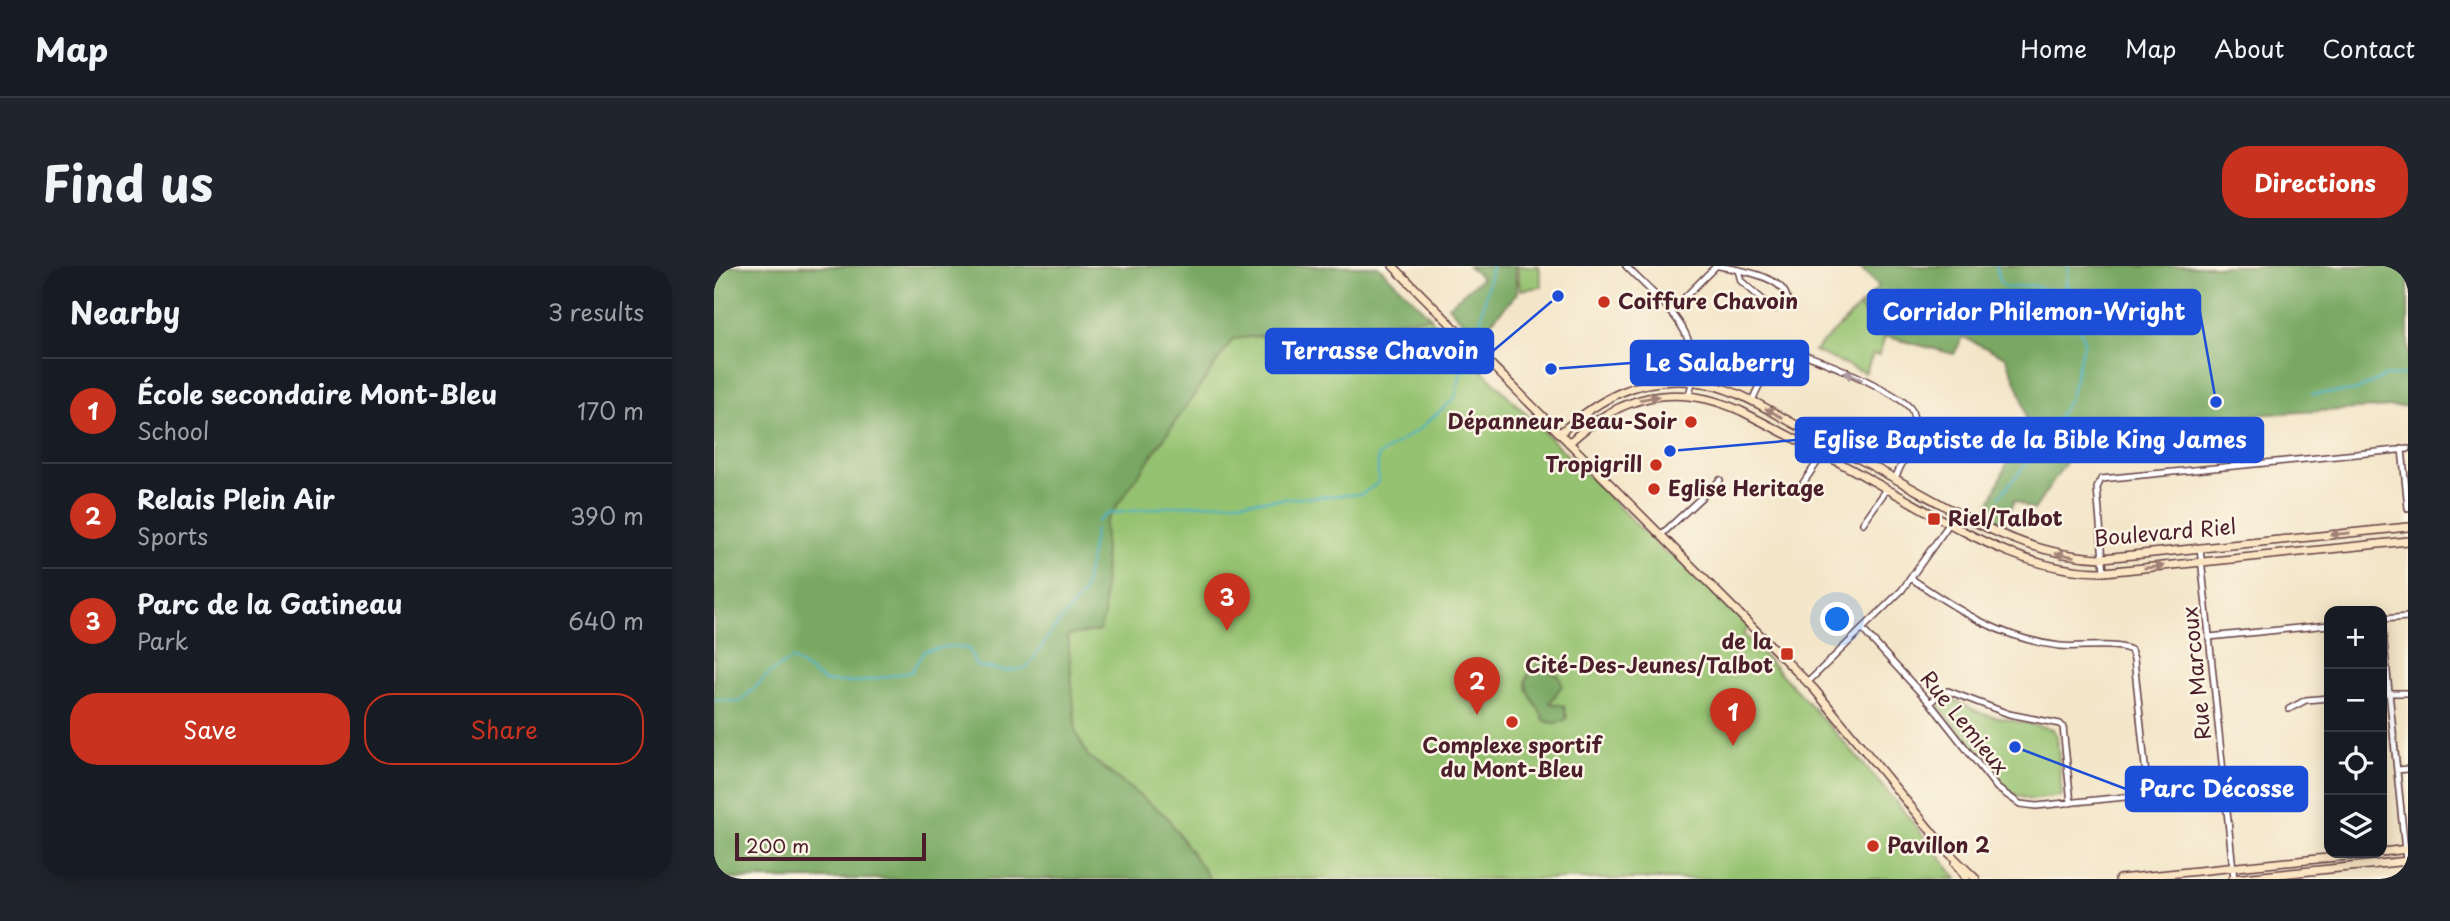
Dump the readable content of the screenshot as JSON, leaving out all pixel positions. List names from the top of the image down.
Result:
{
  "streets": {
    "street": ["Boulevard Riel", "Rue Marcoux", "Rue Lemieux"]
  },
  "crossings": [
    ["Boulevard Riel", "Rue Marcoux"],
    ["Rue Marcoux", "Rue Lemieux"]
  ],
  "places": {
    "other": [
      "Terrasse Chavoin",
      "Coiffure Chavoin",
      "Le Salaberry",
      "Corridor Philemon-Wright",
      "Dépanneur Beau-Soir",
      "Eglise Baptiste de la Bible King James",
      "Tropigrill",
      "Eglise Heritage",
      "Complexe sportif du Mont-Bleu",
      "Parc Décosse",
      "Pavillon 2"
    ],
    "transit": ["Riel/Talbot", "de la Cité-Des-Jeunes/Talbot"]
  },
  "scale_bar": "200 m",
  "page": {
    "header": "Map",
    "nav": [
      "Home",
      "Map",
      "About",
      "Contact"
    ],
    "title": "Find us",
    "buttons": [
      "Directions",
      ["Save", "Share"]
    ],
    "heading": ["Nearby", "3 results"],
    "list": [
      {
        "mark": "1",
        "name": "École secondaire Mont-Bleu",
        "note": "School",
        "value": "170 m"
      },
      {
        "mark": "2",
        "name": "Relais Plein Air",
        "note": "Sports",
        "value": "390 m"
      },
      {
        "mark": "3",
        "name": "Parc de la Gatineau",
        "note": "Park",
        "value": "640 m"
      }
    ],
    "pins": ["3", "2", "1"],
    "map_buttons": ["+", "−"],
    "scale": "200 m"
  }
}
